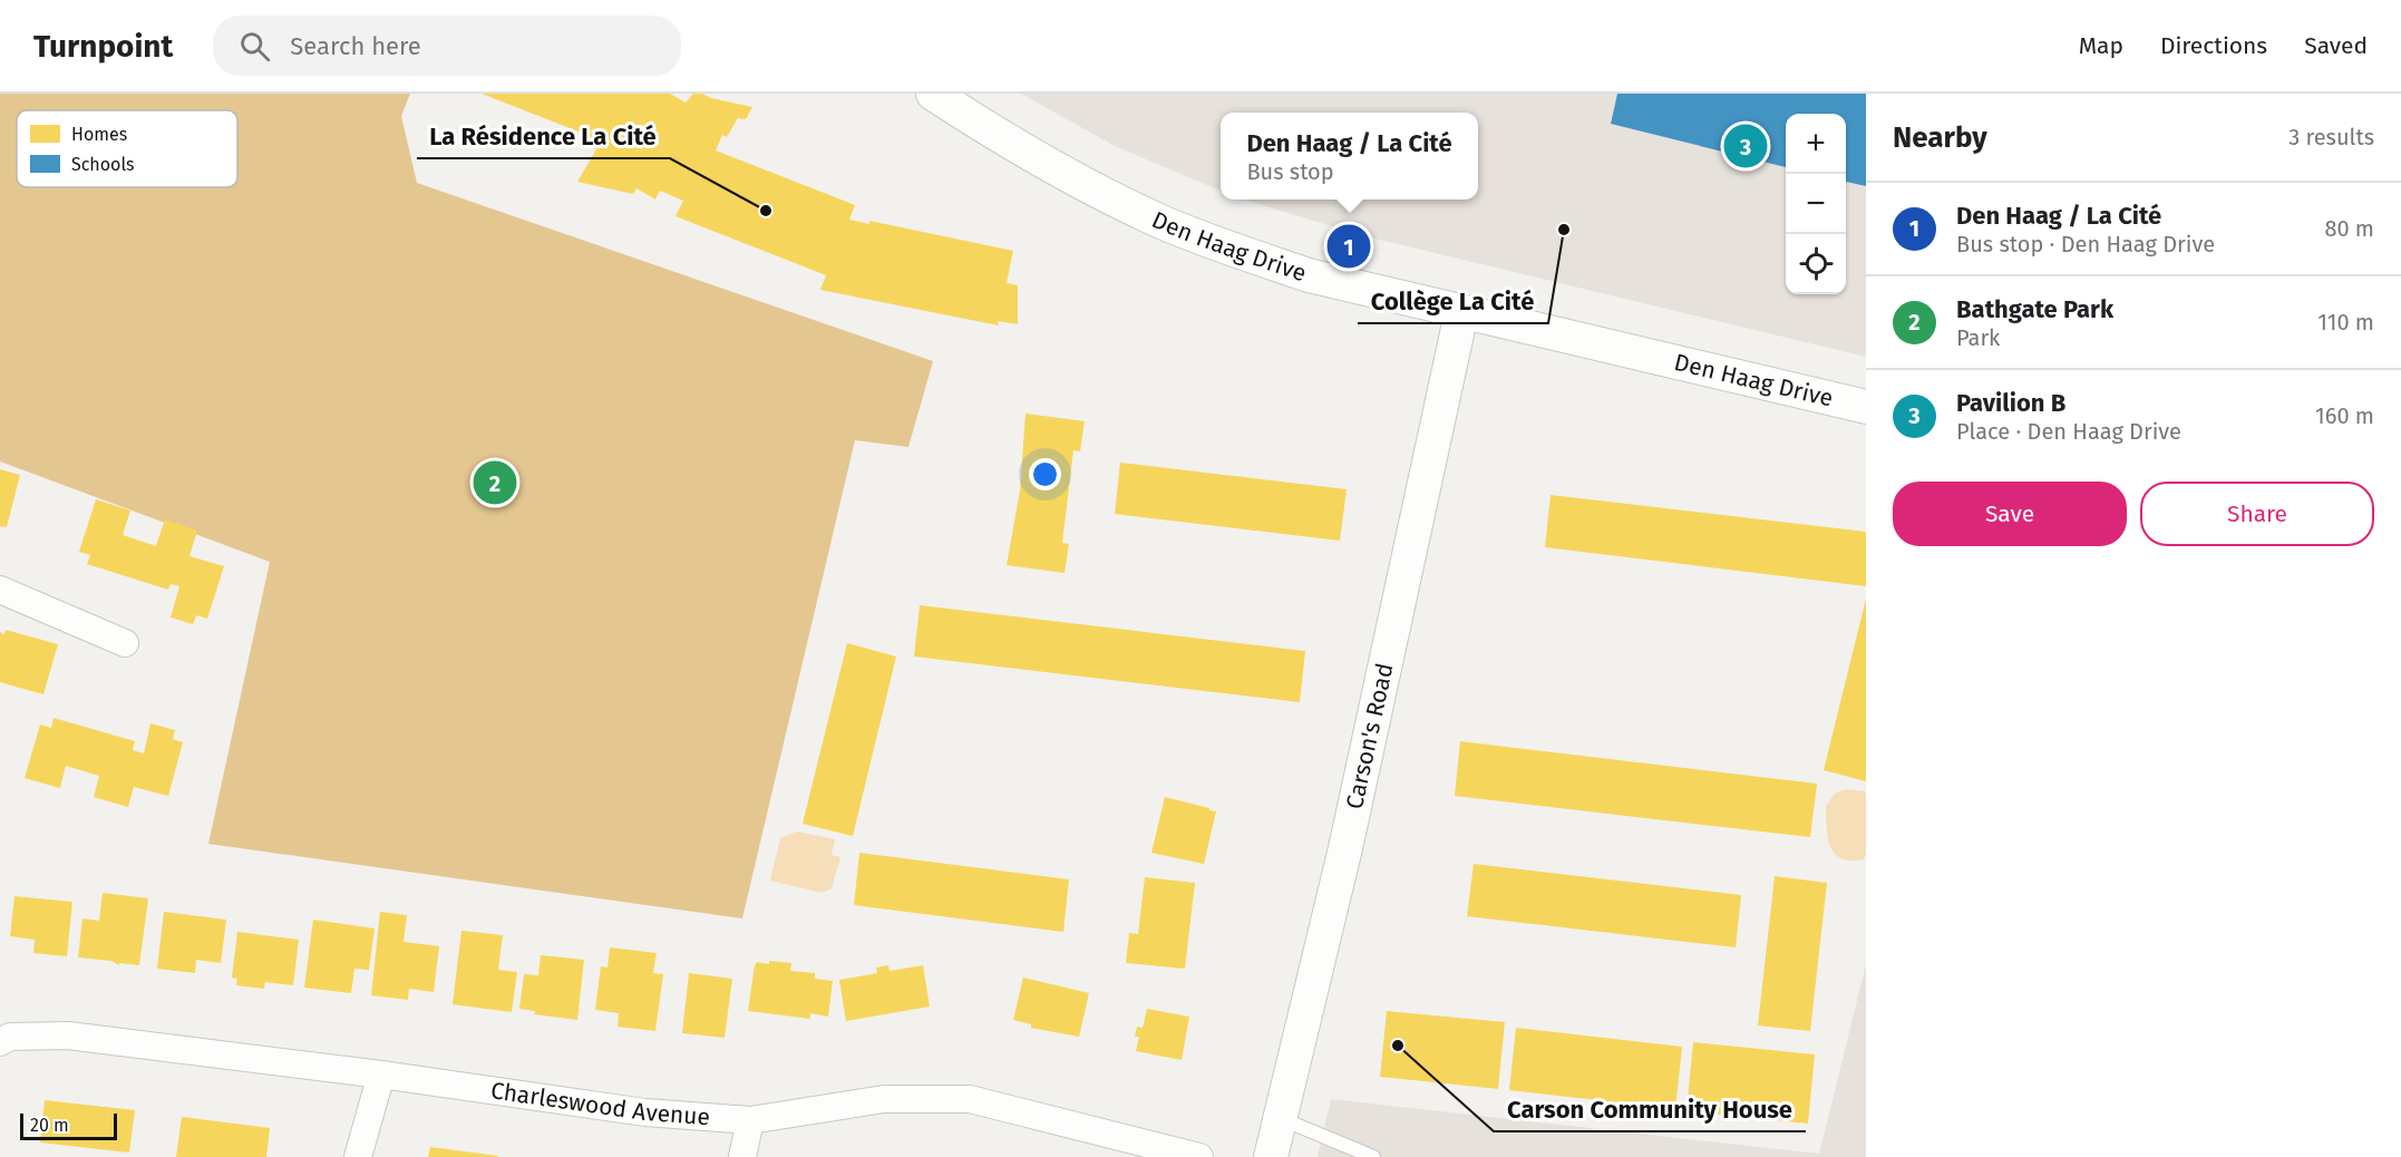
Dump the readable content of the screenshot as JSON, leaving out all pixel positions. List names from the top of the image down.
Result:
{
  "streets": {
    "street": ["Den Haag Drive", "Carson's Road", "Charleswood Avenue"]
  },
  "crossings": [
    ["Den Haag Drive", "Carson's Road"]
  ],
  "places": ["La Résidence La Cité", "Collège La Cité", "Carson Community House"],
  "legend": ["Homes", "Schools"],
  "scale_bar": "20 m",
  "page": {
    "header": "Turnpoint",
    "search": "Search here",
    "nav": ["Map", "Directions", "Saved"],
    "heading": ["Nearby", "3 results"],
    "popup": ["Den Haag / La Cité", "Bus stop"],
    "map_buttons": ["+", "−"],
    "pins": ["3", "1", "2"],
    "list": [
      {
        "mark": "1",
        "name": "Den Haag / La Cité",
        "note": "Bus stop · Den Haag Drive",
        "value": "80 m"
      },
      {
        "mark": "2",
        "name": "Bathgate Park",
        "note": "Park",
        "value": "110 m"
      },
      {
        "mark": "3",
        "name": "Pavilion B",
        "note": "Place · Den Haag Drive",
        "value": "160 m"
      }
    ],
    "buttons": ["Save", "Share"],
    "scale": "20 m"
  }
}
